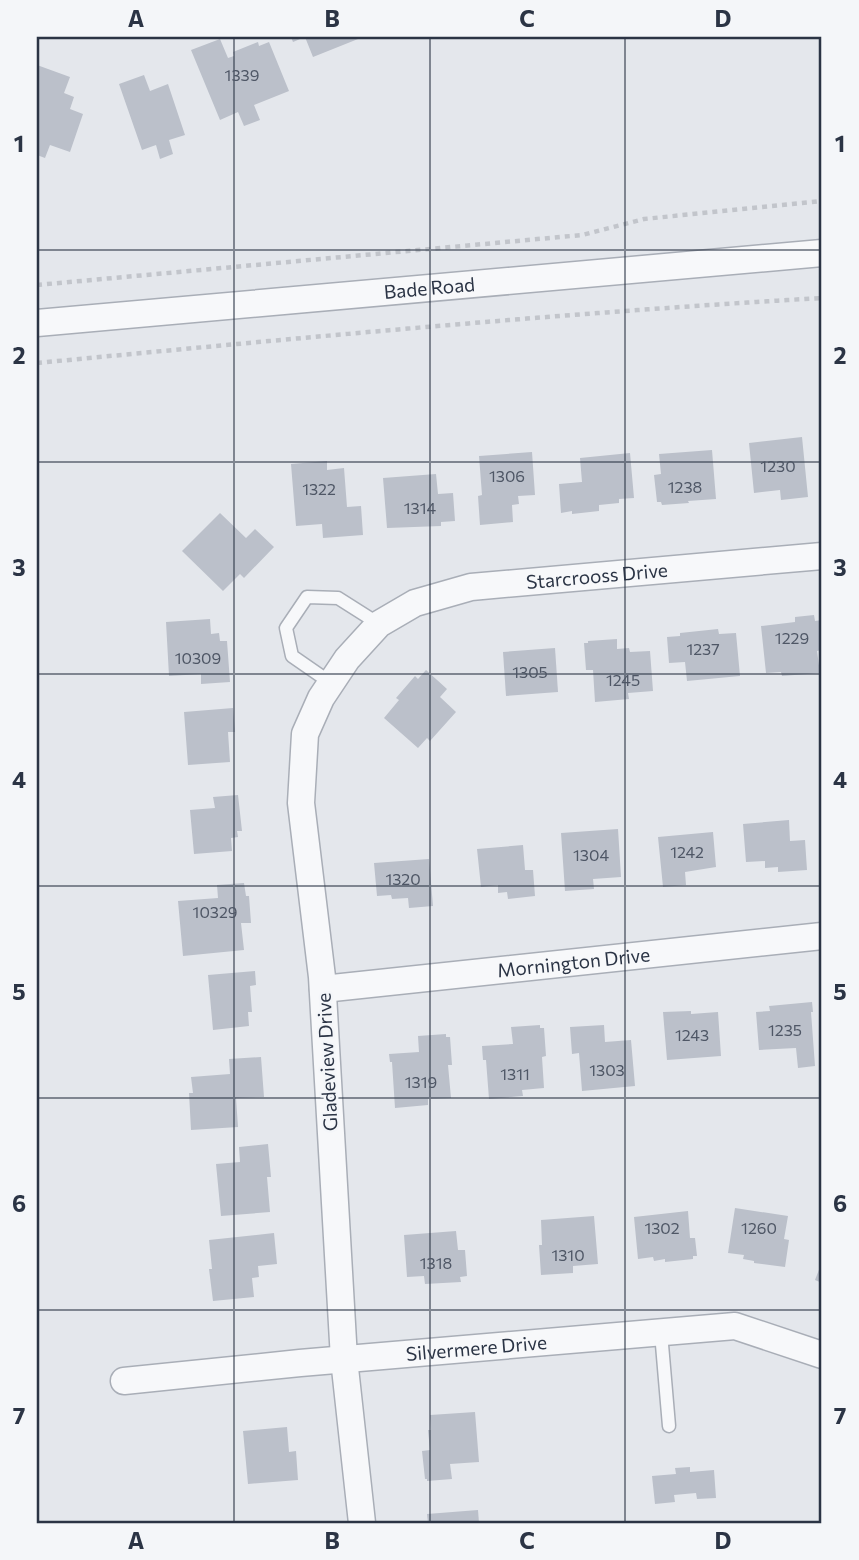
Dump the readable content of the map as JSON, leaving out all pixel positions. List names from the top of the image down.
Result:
{
  "streets": {
    "street": [
      "Bade Road",
      "Starcrooss Drive",
      "Mornington Drive",
      "Gladeview Drive",
      "Silvermere Drive"
    ]
  },
  "crossings": [
    ["Starcrooss Drive", "Gladeview Drive"],
    ["Mornington Drive", "Gladeview Drive"],
    ["Gladeview Drive", "Silvermere Drive"]
  ],
  "house_numbers": [
    "1339",
    "1230",
    "1306",
    "1238",
    "1322",
    "1314",
    "1229",
    "1237",
    "10309",
    "1305",
    "1245",
    "1242",
    "1304",
    "1320",
    "10329",
    "1235",
    "1243",
    "1303",
    "1311",
    "1319",
    "1302",
    "1260",
    "1310",
    "1318"
  ],
  "grid": {
    "columns": [
      "A",
      "B",
      "C",
      "D"
    ],
    "rows": [
      "1",
      "2",
      "3",
      "4",
      "5",
      "6",
      "7"
    ]
  }
}
